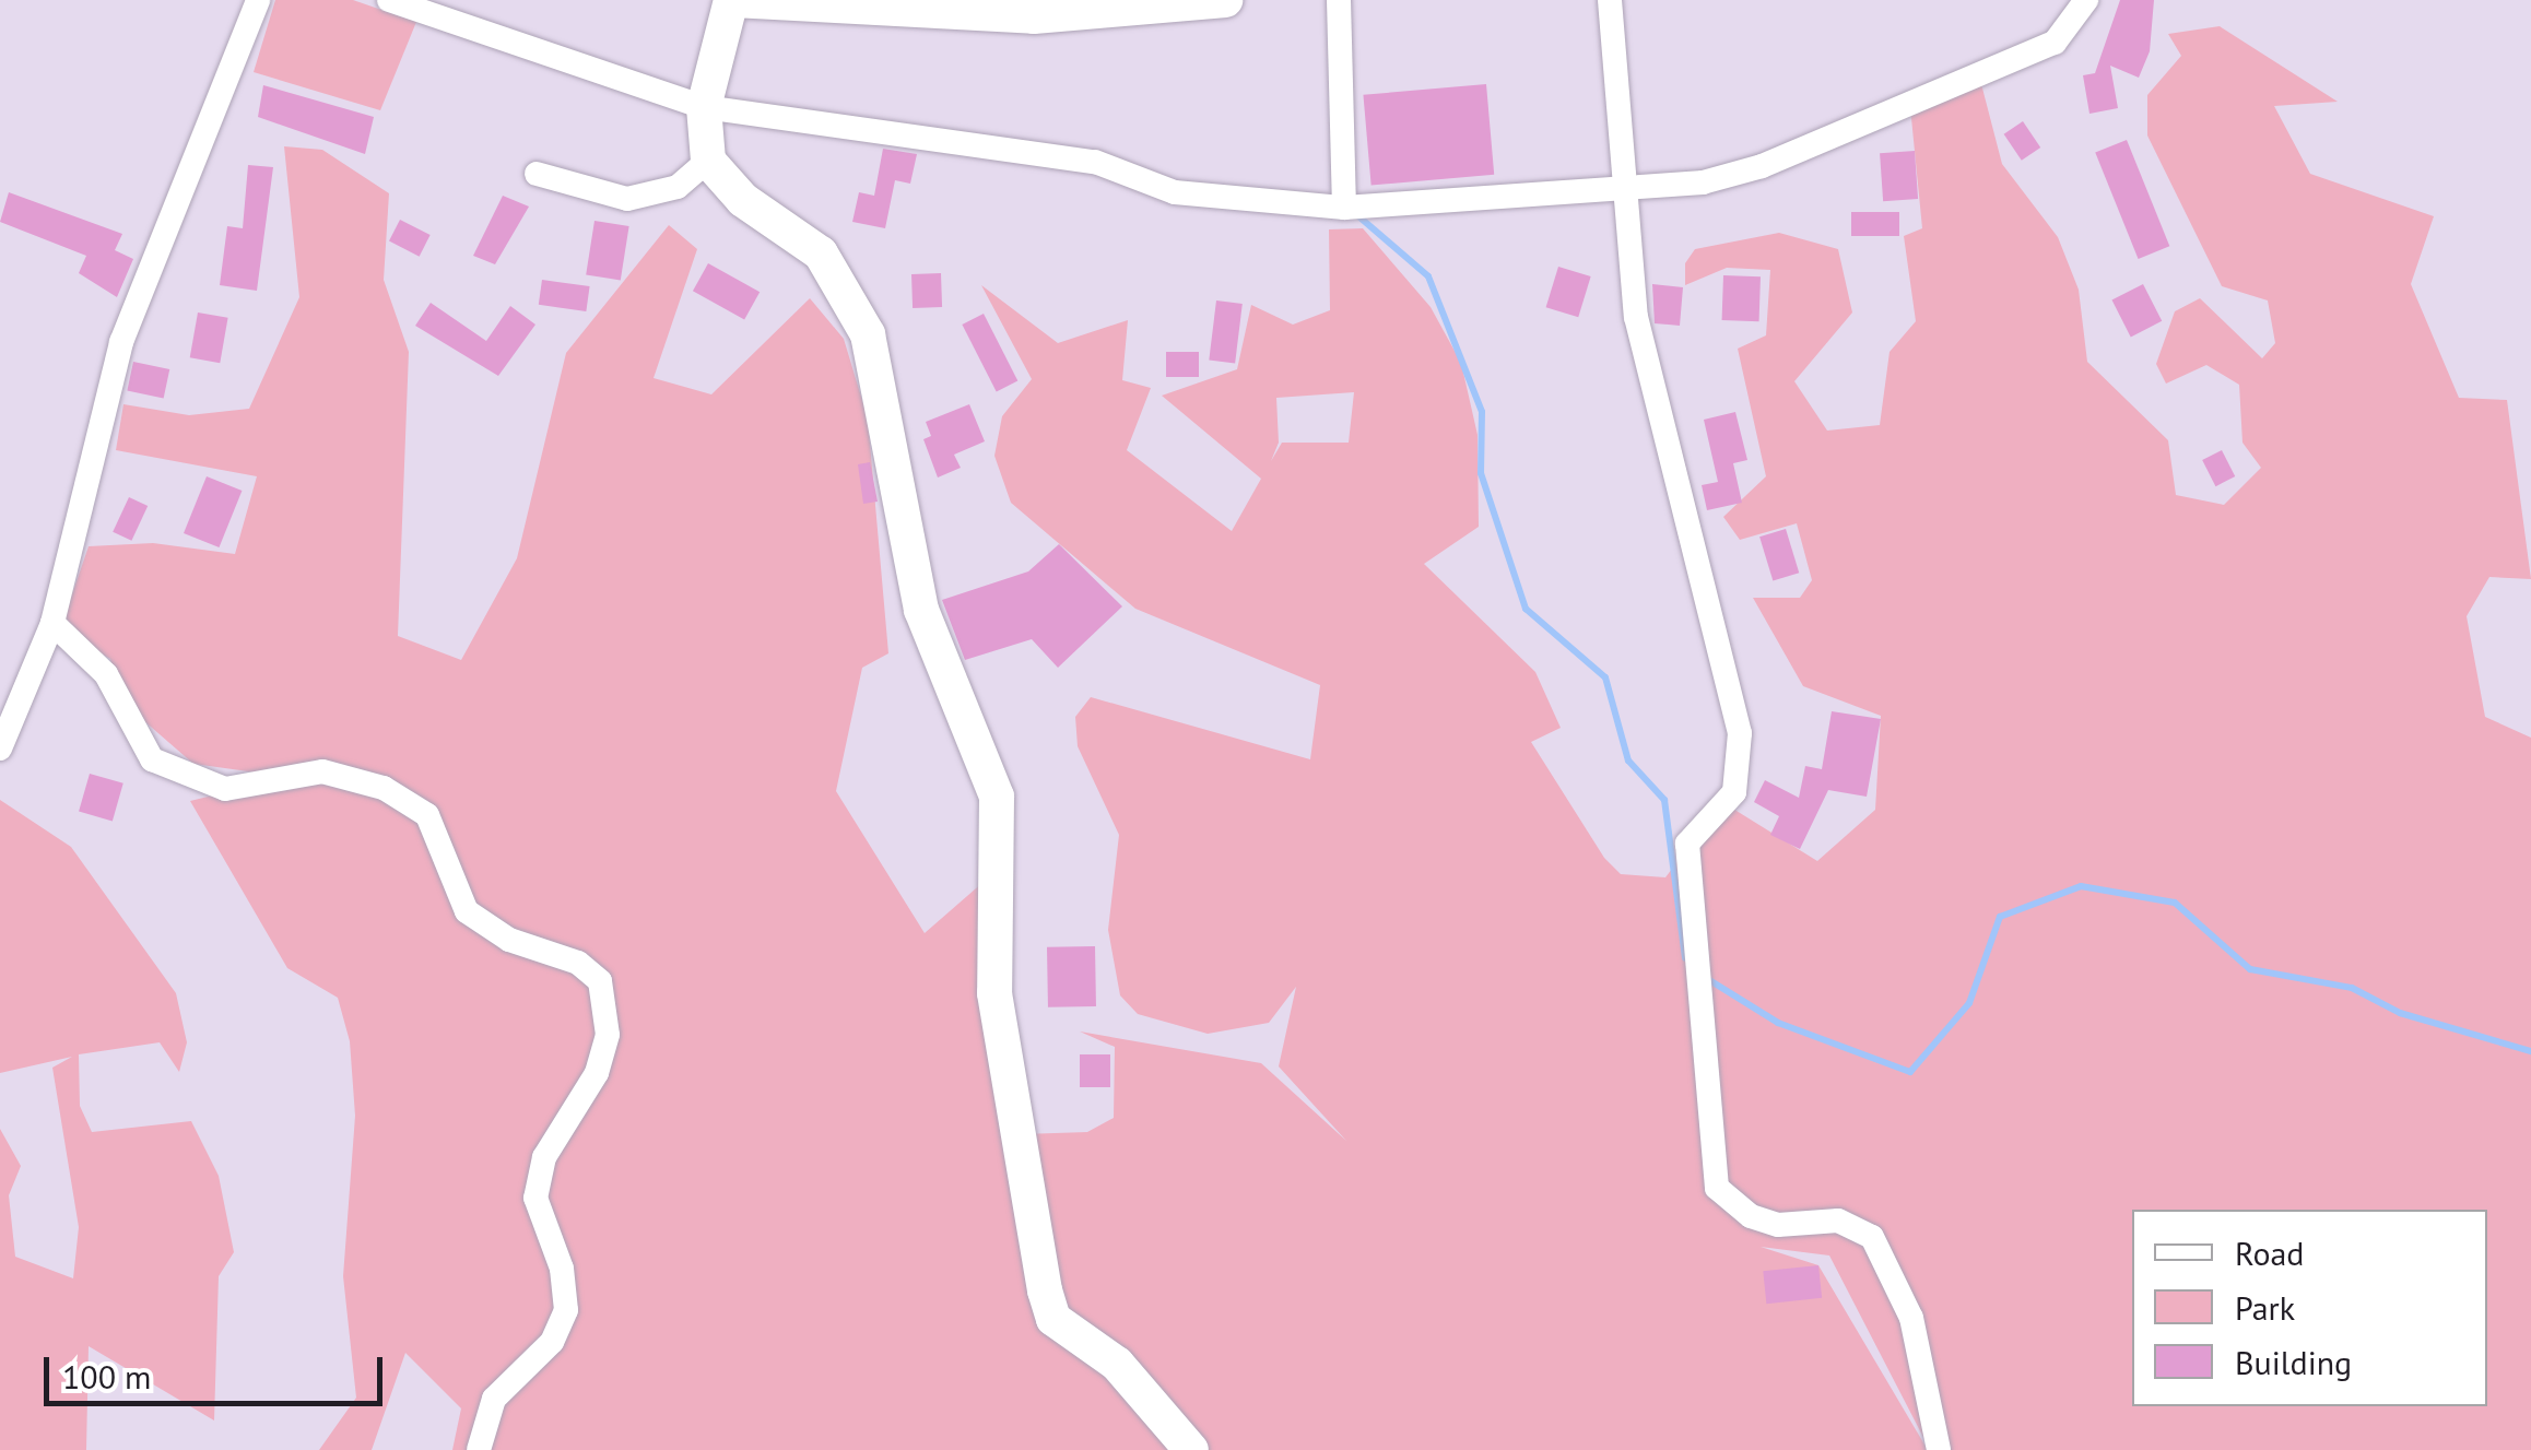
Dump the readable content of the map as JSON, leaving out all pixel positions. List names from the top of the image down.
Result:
{
  "legend": ["Road", "Park", "Building"],
  "scale_bar": "100 m"
}
